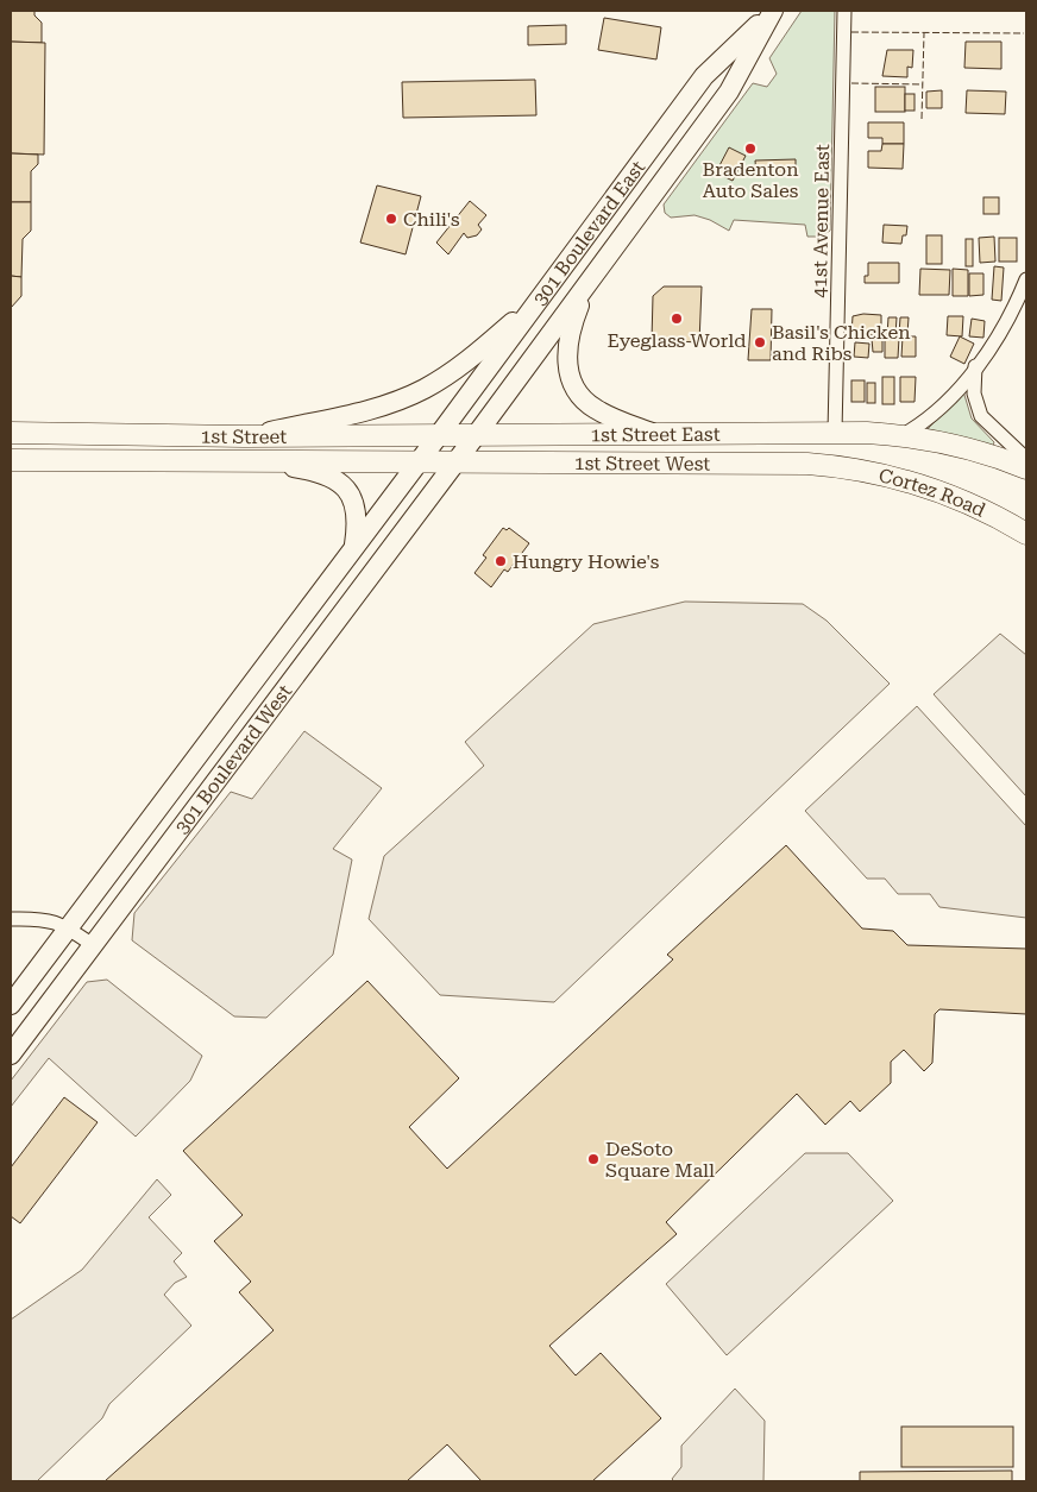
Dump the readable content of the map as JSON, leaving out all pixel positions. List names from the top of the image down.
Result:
{
  "streets": {
    "main road": [
      "301 Boulevard East",
      "1st Street East",
      "1st Street",
      "1st Street West",
      "Cortez Road",
      "301 Boulevard West"
    ],
    "street": ["41st Avenue East"]
  },
  "crossings": [
    ["41st Avenue East", "1st Street East"],
    ["301 Boulevard East", "1st Street East"],
    ["301 Boulevard East", "1st Street"],
    ["301 Boulevard East", "1st Street West"],
    ["301 Boulevard East", "301 Boulevard West"],
    ["1st Street East", "1st Street"],
    ["1st Street", "1st Street West"],
    ["1st Street", "301 Boulevard West"],
    ["1st Street West", "Cortez Road"],
    ["1st Street West", "301 Boulevard West"]
  ],
  "places": [
    "Bradenton Auto Sales",
    "Chili's",
    "Eyeglass World",
    "Basil's Chicken and Ribs",
    "Hungry Howie's",
    "DeSoto Square Mall"
  ]
}
